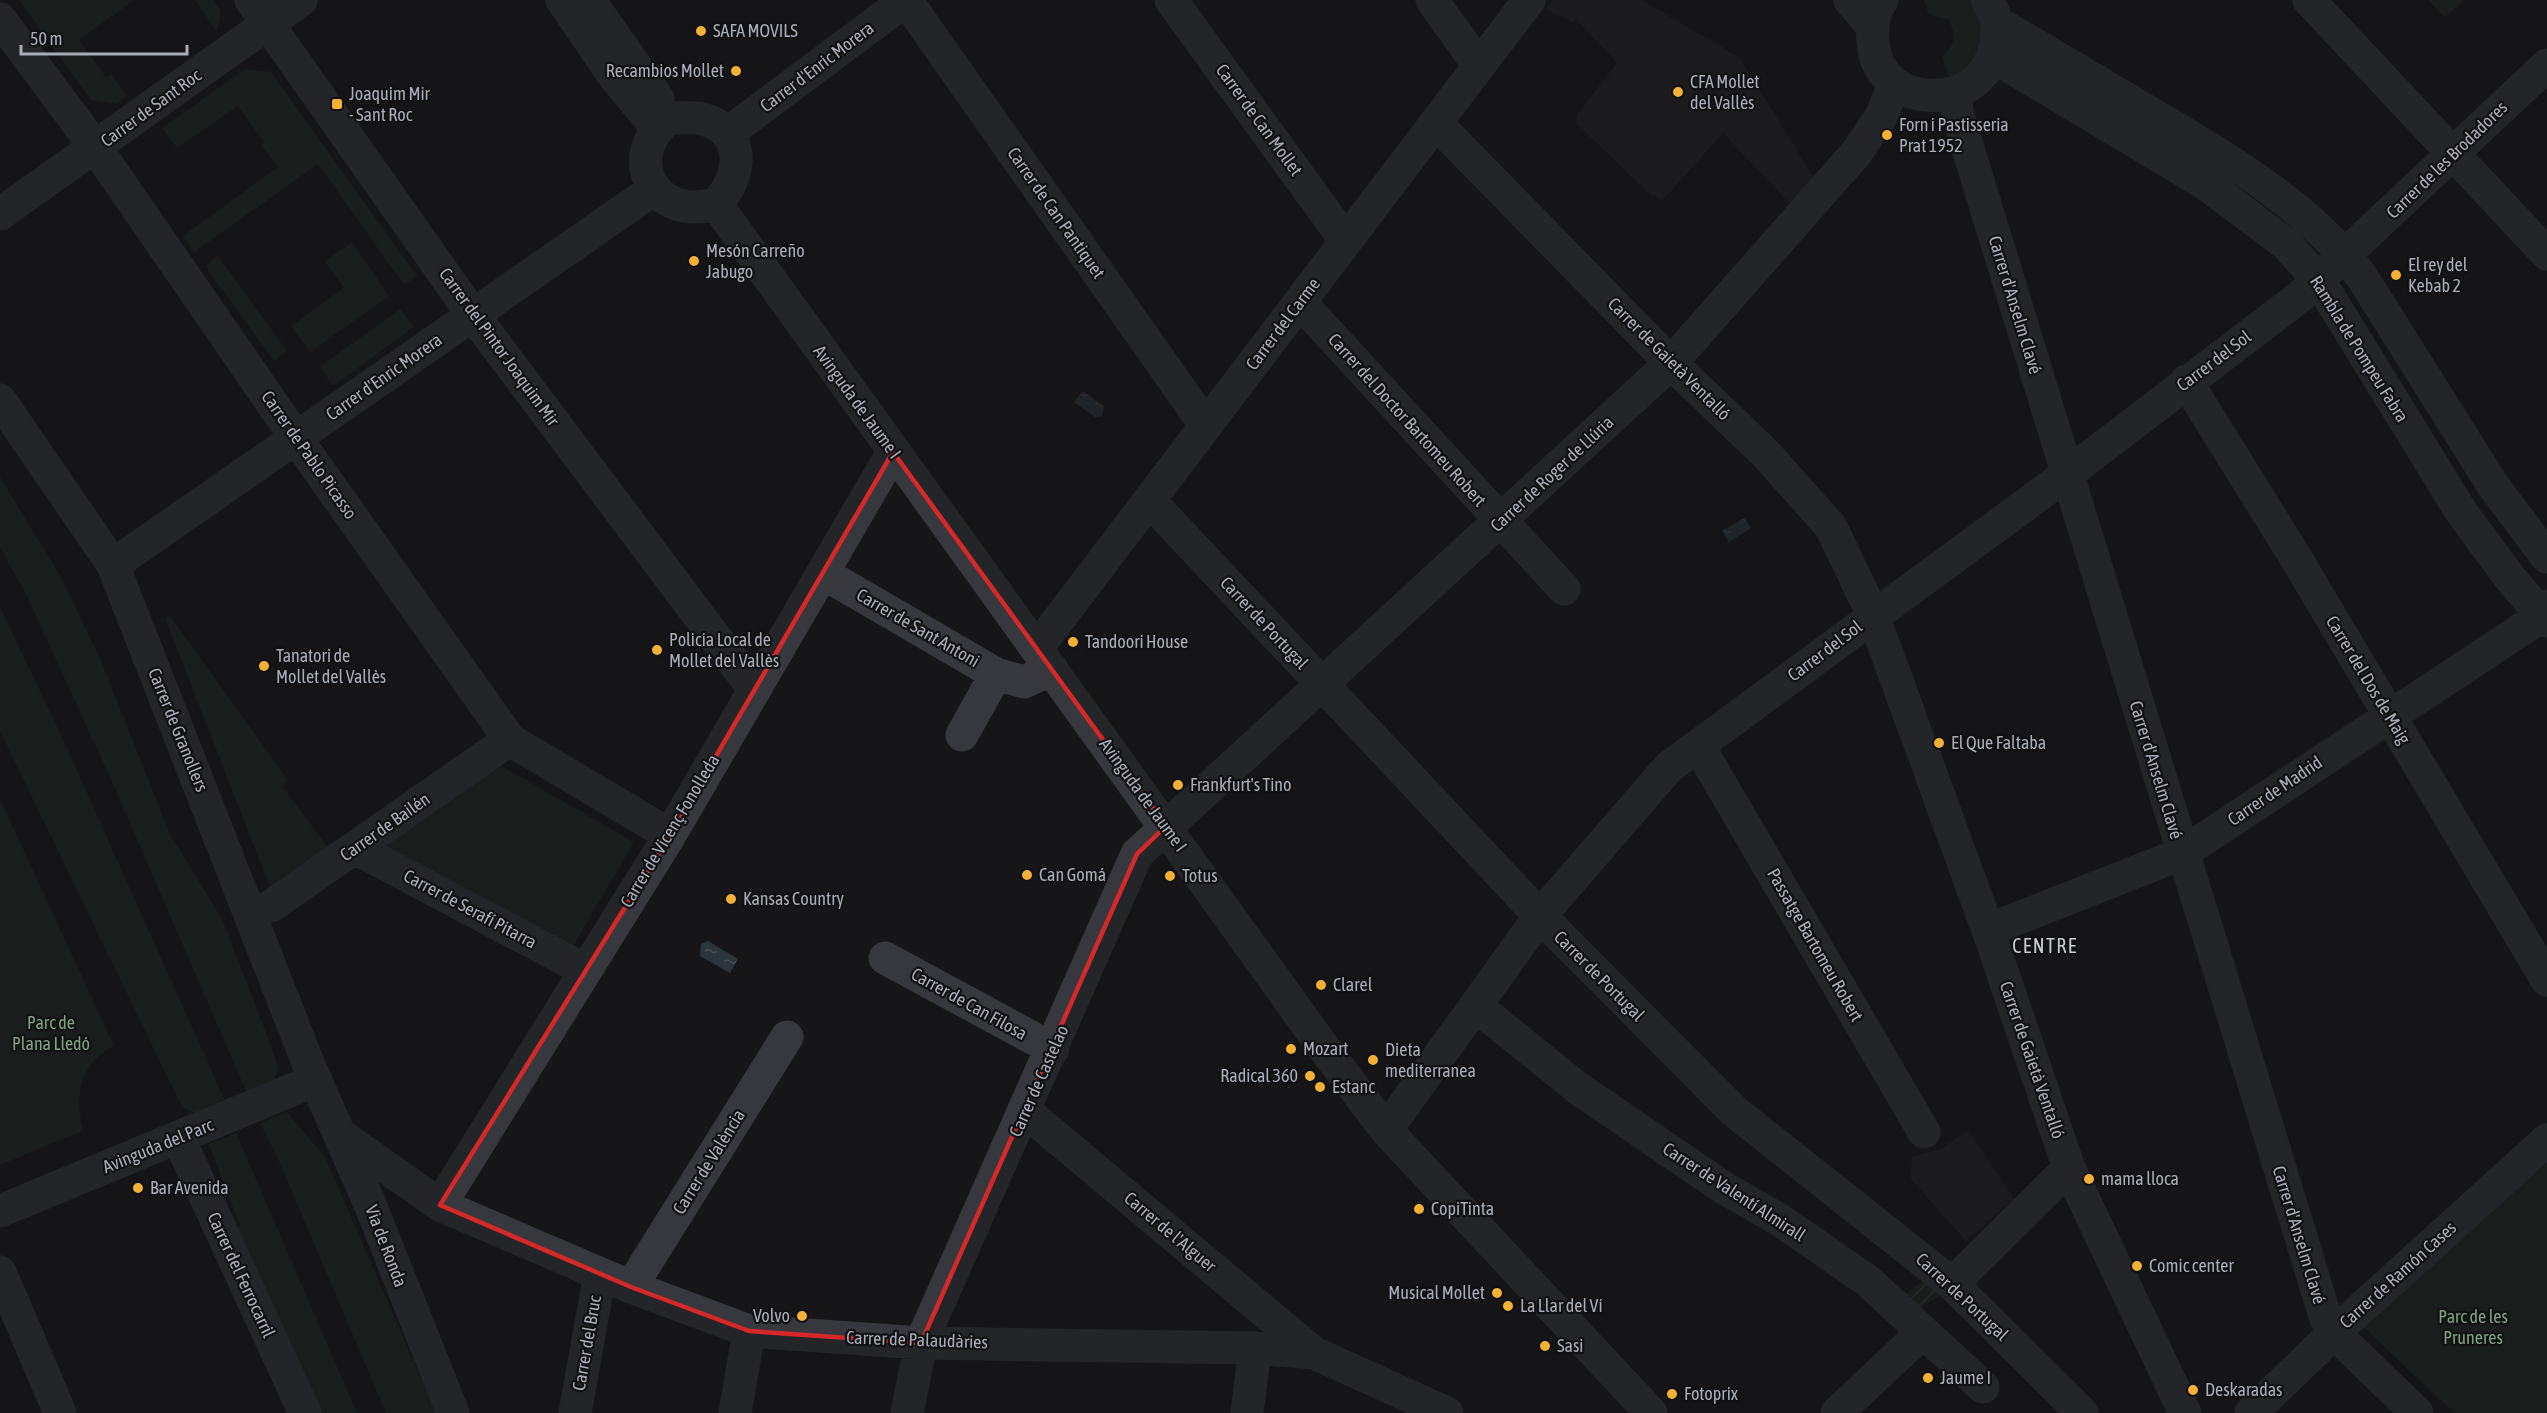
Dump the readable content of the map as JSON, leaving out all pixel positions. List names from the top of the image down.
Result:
{
  "streets": {
    "street": [
      "Carrer d'Enric Morera",
      "Carrer de Sant Roc",
      "Carrer de Can Mollet",
      "Carrer de les Brodadores",
      "Carrer de Can Pantiquet",
      "Carrer d'Anselm Clavé",
      "Carrer del Carme",
      "Carrer del Pintor Joaquim Mir",
      "Rambla de Pompeu Fabra",
      "Carrer de Gaietà Ventalló",
      "Carrer del Sol",
      "Avinguda de Jaume I",
      "Carrer del Doctor Bartomeu Robert",
      "Carrer de Pablo Picasso",
      "Carrer de Roger de Llúria",
      "Carrer de Portugal",
      "Carrer de Sant Antoni",
      "Carrer del Dos de Maig",
      "Carrer de Granollers",
      "Carrer de Madrid",
      "Carrer de Bailén",
      "Carrer de Vicenç Fonolleda",
      "Carrer de Serafí Pitarra",
      "Passatge Bartomeu Robert",
      "Carrer de Can Filosa",
      "Carrer de Castelao",
      "Avinguda del Parc",
      "Carrer de València",
      "Carrer de Valentí Almirall",
      "Carrer de l'Alguer",
      "Via de Ronda",
      "Carrer del Ferrocarril",
      "Carrer de Ramón Cases",
      "Carrer de Palaudàries",
      "Carrer del Bruc"
    ]
  },
  "crossings": [
    ["Carrer d'Enric Morera", "Carrer de Can Pantiquet"],
    ["Carrer d'Enric Morera", "Carrer del Pintor Joaquim Mir"],
    ["Carrer d'Enric Morera", "Avinguda de Jaume I"],
    ["Carrer d'Enric Morera", "Carrer de Pablo Picasso"],
    ["Carrer d'Enric Morera", "Carrer de Granollers"],
    ["Carrer de Sant Roc", "Carrer del Pintor Joaquim Mir"],
    ["Carrer de Sant Roc", "Carrer de Pablo Picasso"],
    ["Carrer de Can Mollet", "Carrer del Carme"],
    ["Carrer de les Brodadores", "Rambla de Pompeu Fabra"],
    ["Carrer de les Brodadores", "Carrer del Sol"],
    ["Carrer de Can Pantiquet", "Carrer del Carme"],
    ["Carrer d'Anselm Clavé", "Carrer del Sol"],
    ["Carrer d'Anselm Clavé", "Carrer de Madrid"],
    ["Carrer d'Anselm Clavé", "Carrer de Ramón Cases"],
    ["Carrer del Carme", "Carrer de Gaietà Ventalló"],
    ["Carrer del Carme", "Avinguda de Jaume I"],
    ["Carrer del Carme", "Carrer del Doctor Bartomeu Robert"],
    ["Carrer del Carme", "Carrer de Portugal"],
    ["Carrer del Carme", "Carrer de Sant Antoni"],
    ["Carrer del Pintor Joaquim Mir", "Carrer de Vicenç Fonolleda"],
    ["Rambla de Pompeu Fabra", "Carrer del Sol"],
    ["Rambla de Pompeu Fabra", "Carrer de Madrid"],
    ["Carrer de Gaietà Ventalló", "Carrer del Sol"],
    ["Carrer de Gaietà Ventalló", "Carrer de Roger de Llúria"],
    ["Carrer de Gaietà Ventalló", "Carrer de Madrid"],
    ["Carrer del Sol", "Avinguda de Jaume I"],
    ["Carrer del Sol", "Carrer de Portugal"],
    ["Carrer del Sol", "Carrer del Dos de Maig"],
    ["Carrer del Sol", "Carrer de Valentí Almirall"],
    ["Avinguda de Jaume I", "Carrer de Roger de Llúria"],
    ["Avinguda de Jaume I", "Carrer de Sant Antoni"],
    ["Avinguda de Jaume I", "Carrer de Vicenç Fonolleda"],
    ["Avinguda de Jaume I", "Carrer de Castelao"],
    ["Carrer del Doctor Bartomeu Robert", "Carrer de Roger de Llúria"],
    ["Carrer de Pablo Picasso", "Carrer de Vicenç Fonolleda"],
    ["Carrer de Roger de Llúria", "Carrer de Portugal"],
    ["Carrer de Roger de Llúria", "Carrer de Castelao"],
    ["Carrer del Dos de Maig", "Carrer de Madrid"],
    ["Carrer de Granollers", "Avinguda del Parc"],
    ["Carrer de Granollers", "Via de Ronda"],
    ["Carrer de Bailén", "Carrer de Serafí Pitarra"],
    ["Carrer de Vicenç Fonolleda", "Carrer de Serafí Pitarra"],
    ["Carrer de Vicenç Fonolleda", "Carrer de Palaudàries"],
    ["Carrer de Can Filosa", "Carrer de Castelao"],
    ["Carrer de Castelao", "Carrer de l'Alguer"],
    ["Carrer de Castelao", "Carrer de Palaudàries"],
    ["Avinguda del Parc", "Via de Ronda"],
    ["Avinguda del Parc", "Carrer del Ferrocarril"],
    ["Carrer de València", "Carrer de Palaudàries"],
    ["Carrer de l'Alguer", "Carrer de Palaudàries"],
    ["Via de Ronda", "Carrer de Palaudàries"],
    ["Carrer de Palaudàries", "Carrer del Bruc"]
  ],
  "districts": ["CENTRE"],
  "parks": ["Parc de Plana Lledó", "Parc de les Pruneres"],
  "places": {
    "other": [
      "SAFA MOVILS",
      "Recambios Mollet",
      "CFA Mollet del Vallès",
      "Forn i Pastisseria Prat 1952",
      "Mesón Carreño Jabugo",
      "El rey del Kebab 2",
      "Tandoori House",
      "Policia Local de Mollet del Vallès",
      "Tanatori de Mollet del Vallès",
      "El Que Faltaba",
      "Frankfurt's Tino",
      "Can Gomá",
      "Totus",
      "Kansas Country",
      "Clarel",
      "Mozart",
      "Dieta mediterranea",
      "Radical 360",
      "Estanc",
      "mama lloca",
      "Bar Avenida",
      "CopiTinta",
      "Comic center",
      "Musical Mollet",
      "La Llar del Ví",
      "Volvo",
      "Sasi",
      "Jaume I",
      "Deskaradas",
      "Fotoprix"
    ],
    "transit": ["Joaquim Mir - Sant Roc"]
  },
  "scale_bar": "50 m"
}
